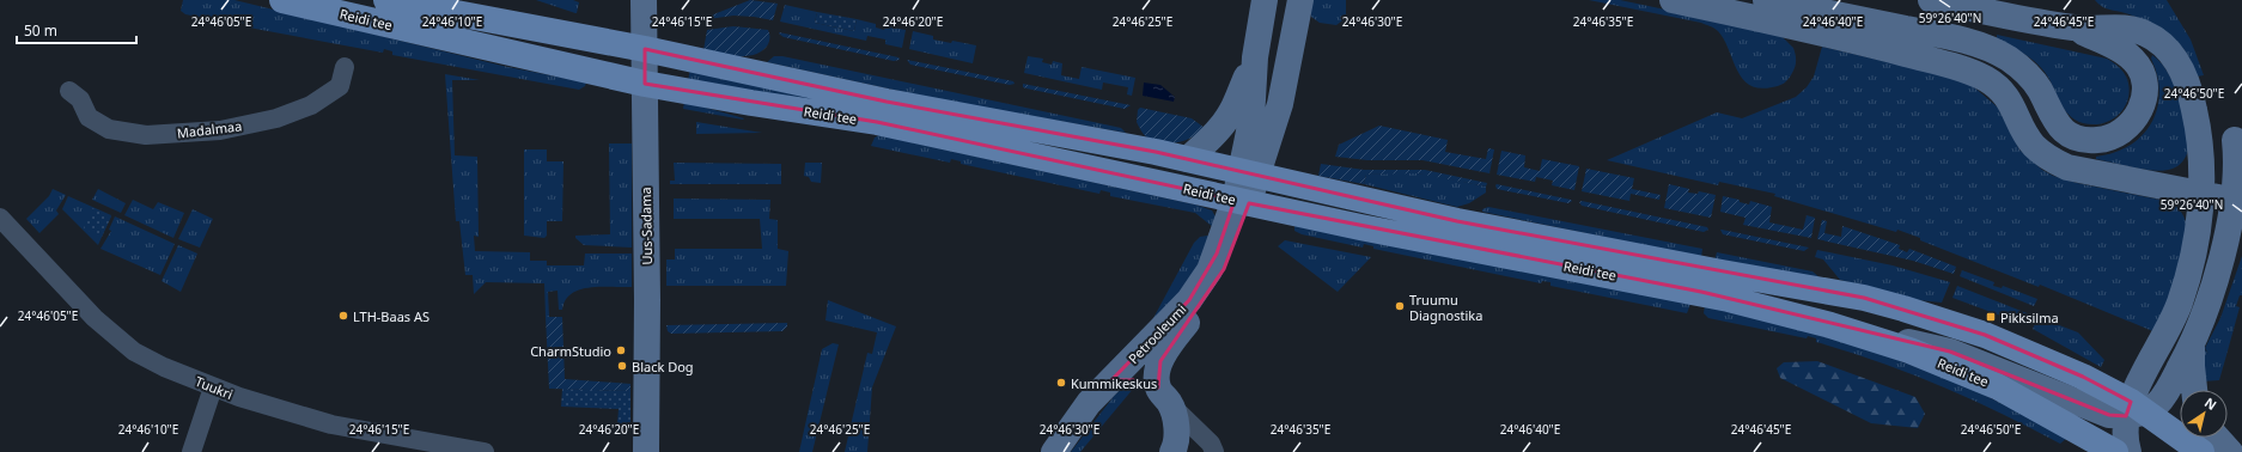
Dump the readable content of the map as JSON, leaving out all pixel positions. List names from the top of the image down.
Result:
{
  "streets": {
    "main road": ["Reidi tee"],
    "street": [
      "Madalmaa",
      "Uus-Sadama",
      "Petrooleumi",
      "Tuukri"
    ]
  },
  "crossings": [
    ["Reidi tee", "Uus-Sadama"],
    ["Reidi tee", "Petrooleumi"]
  ],
  "places": {
    "other": [
      "Truumu Diagnostika",
      "LTH-Baas AS",
      "CharmStudio",
      "Black Dog",
      "Kummikeskus"
    ],
    "transit": ["Pikksilma"]
  },
  "scale_bar": "50 m",
  "north": "top right",
  "coordinates": [
    "59°26'40\"N",
    "24°46'05\"E",
    "24°46'10\"E",
    "24°46'15\"E",
    "24°46'20\"E",
    "24°46'25\"E",
    "24°46'30\"E",
    "24°46'35\"E",
    "24°46'40\"E",
    "24°46'45\"E",
    "24°46'50\"E"
  ]
}
